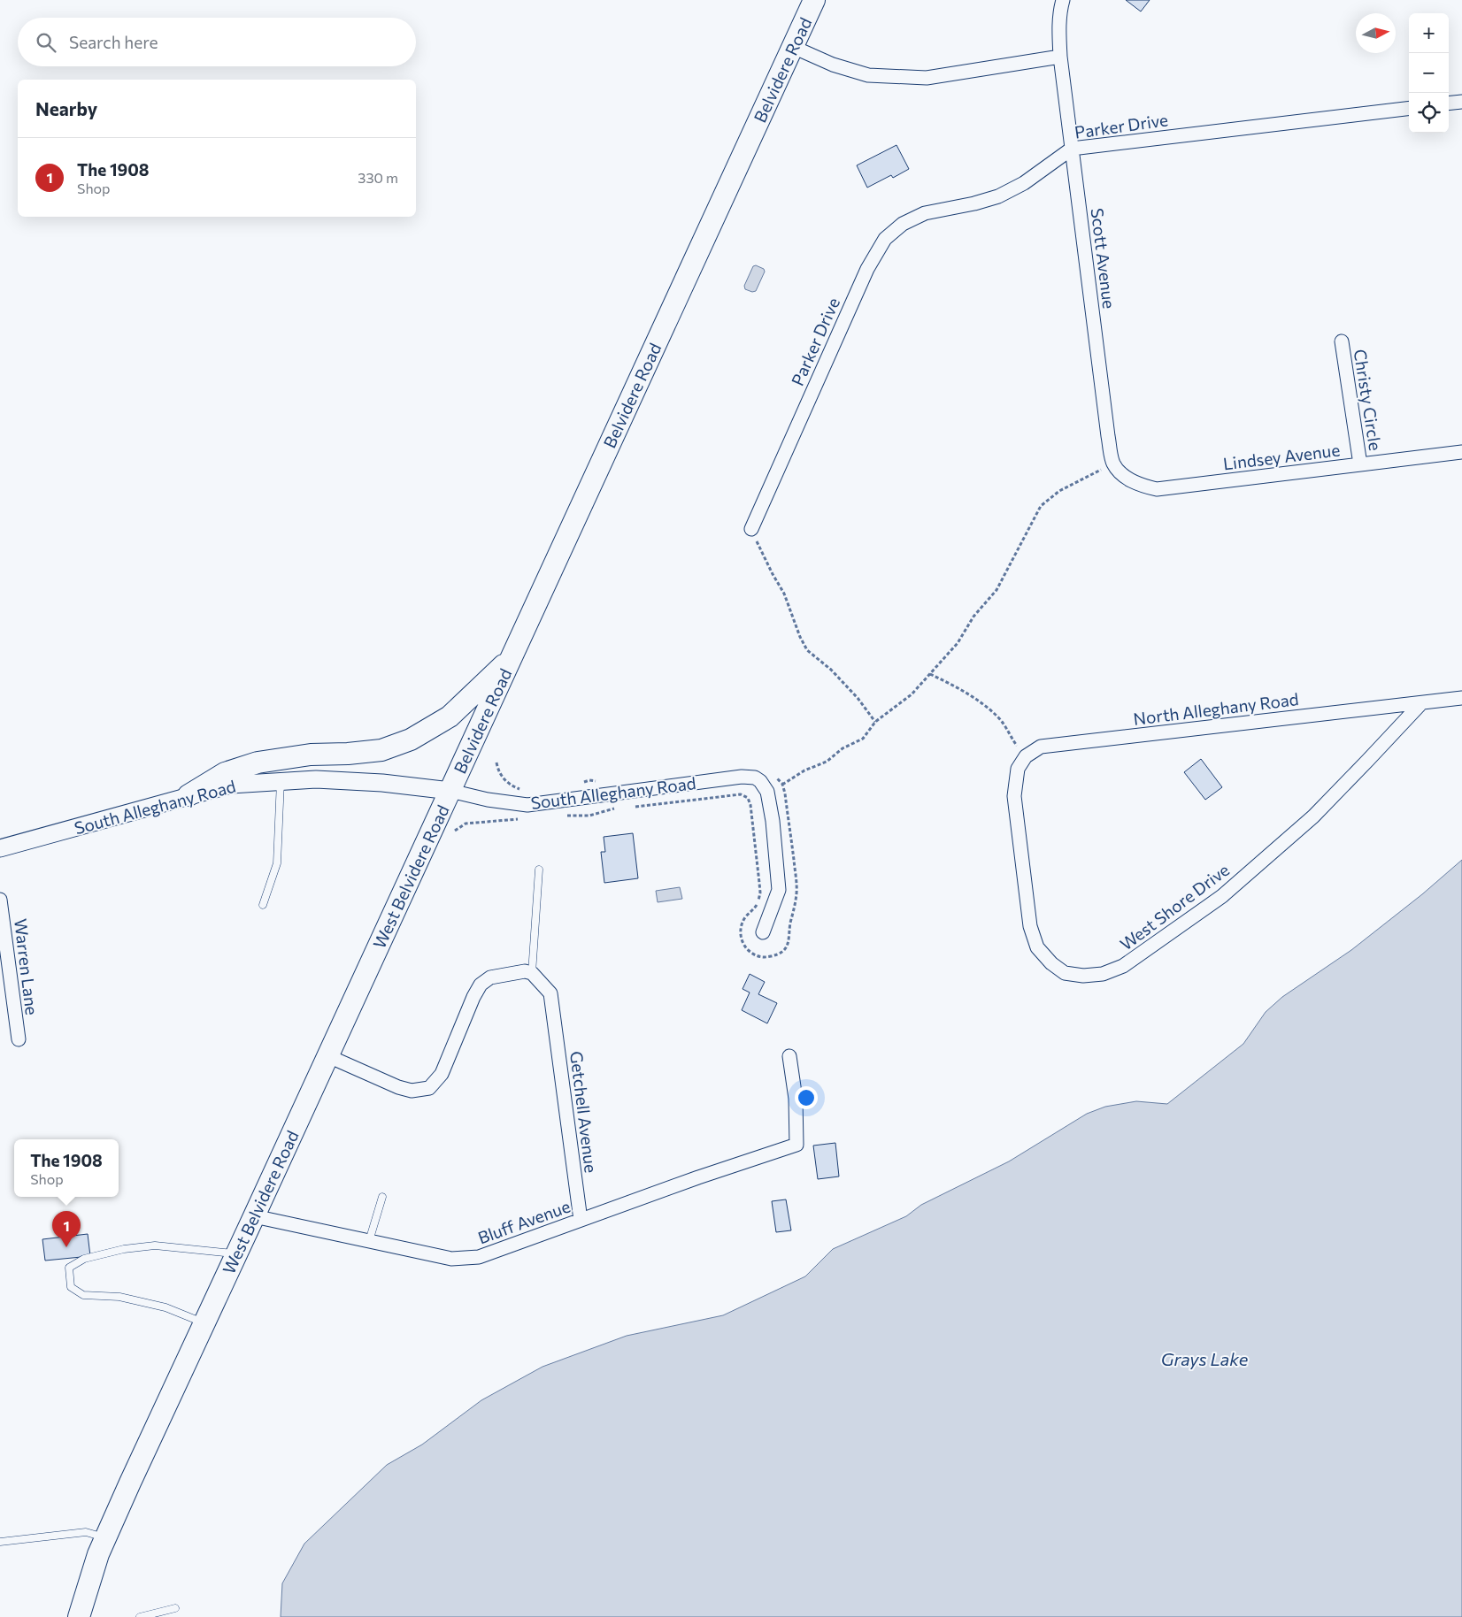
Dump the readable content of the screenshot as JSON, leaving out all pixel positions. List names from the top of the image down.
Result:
{
  "streets": {
    "main road": ["Belvidere Road", "West Belvidere Road"],
    "street": [
      "Parker Drive",
      "Scott Avenue",
      "Christy Circle",
      "Lindsey Avenue",
      "North Alleghany Road",
      "South Alleghany Road",
      "West Shore Drive",
      "Warren Lane",
      "Getchell Avenue",
      "Bluff Avenue"
    ]
  },
  "crossings": [
    ["Belvidere Road", "South Alleghany Road"],
    ["Belvidere Road", "West Belvidere Road"],
    ["Parker Drive", "Scott Avenue"],
    ["Scott Avenue", "Lindsey Avenue"],
    ["Christy Circle", "Lindsey Avenue"],
    ["North Alleghany Road", "West Shore Drive"],
    ["South Alleghany Road", "West Belvidere Road"],
    ["West Belvidere Road", "Bluff Avenue"],
    ["Getchell Avenue", "Bluff Avenue"]
  ],
  "water": ["Grays Lake"],
  "north": "right",
  "page": {
    "map_buttons": ["+", "−"],
    "search": "Search here",
    "heading": "Nearby",
    "list": [
      {
        "mark": "1",
        "name": "The 1908",
        "note": "Shop",
        "value": "330 m"
      }
    ],
    "popup": ["The 1908", "Shop"],
    "pins": "1"
  }
}
